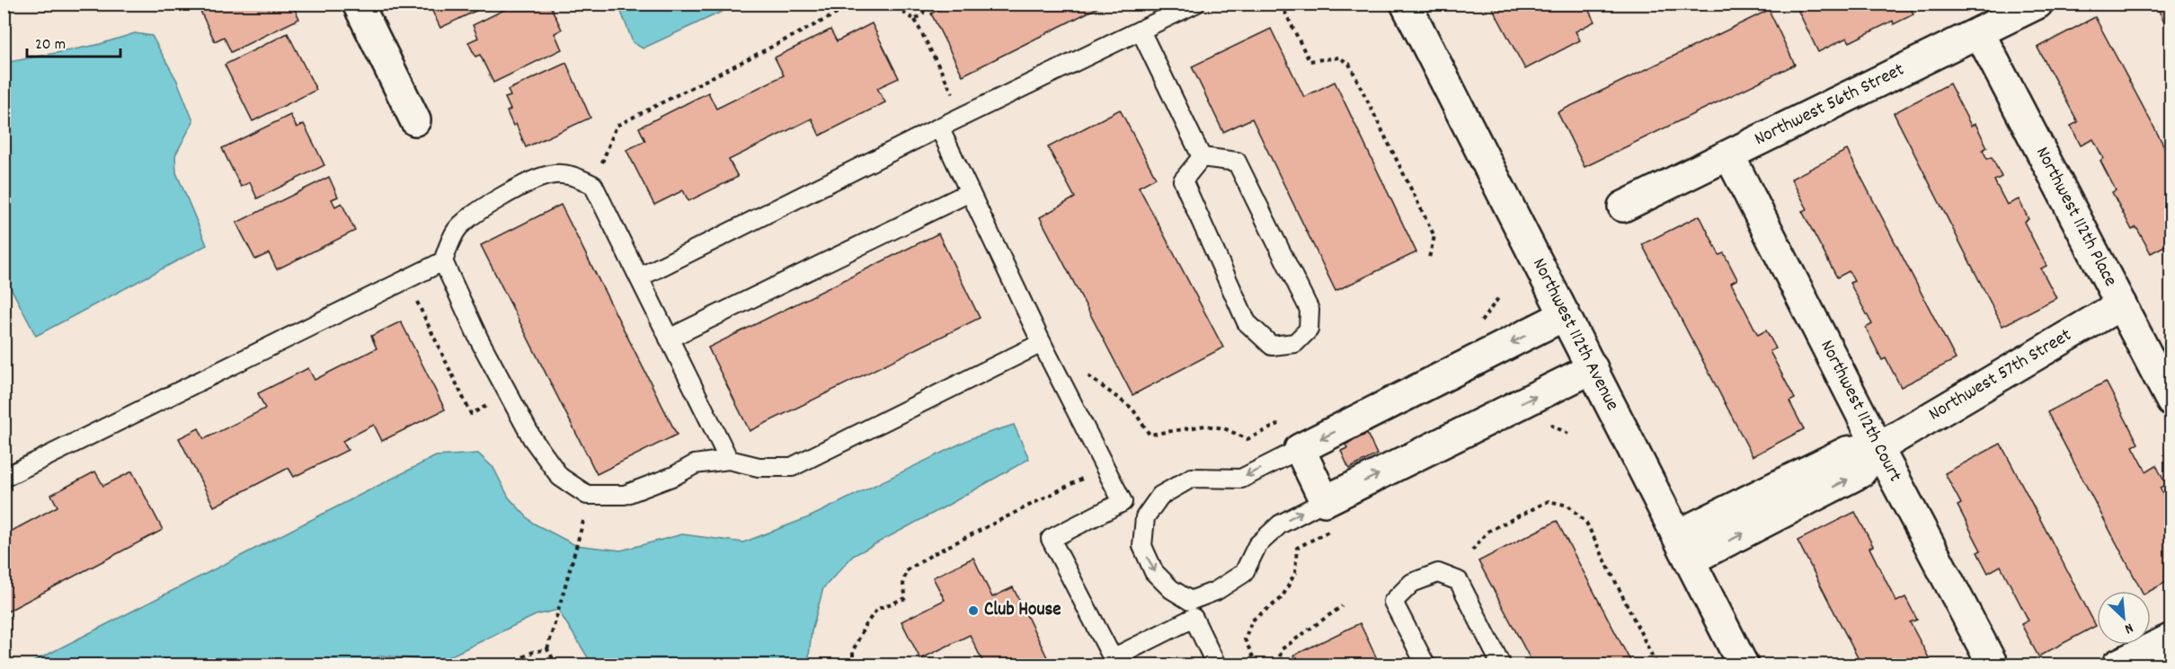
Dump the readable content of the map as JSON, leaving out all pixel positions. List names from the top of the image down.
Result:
{
  "streets": {
    "street": [
      "Northwest 56th Street",
      "Northwest 112th Place",
      "Northwest 112th Avenue",
      "Northwest 57th Street",
      "Northwest 112th Court"
    ]
  },
  "crossings": [
    ["Northwest 56th Street", "Northwest 112th Place"],
    ["Northwest 56th Street", "Northwest 112th Court"],
    ["Northwest 112th Place", "Northwest 57th Street"],
    ["Northwest 57th Street", "Northwest 112th Court"]
  ],
  "places": ["Club House"],
  "scale_bar": "20 m",
  "north": "bottom right"
}
